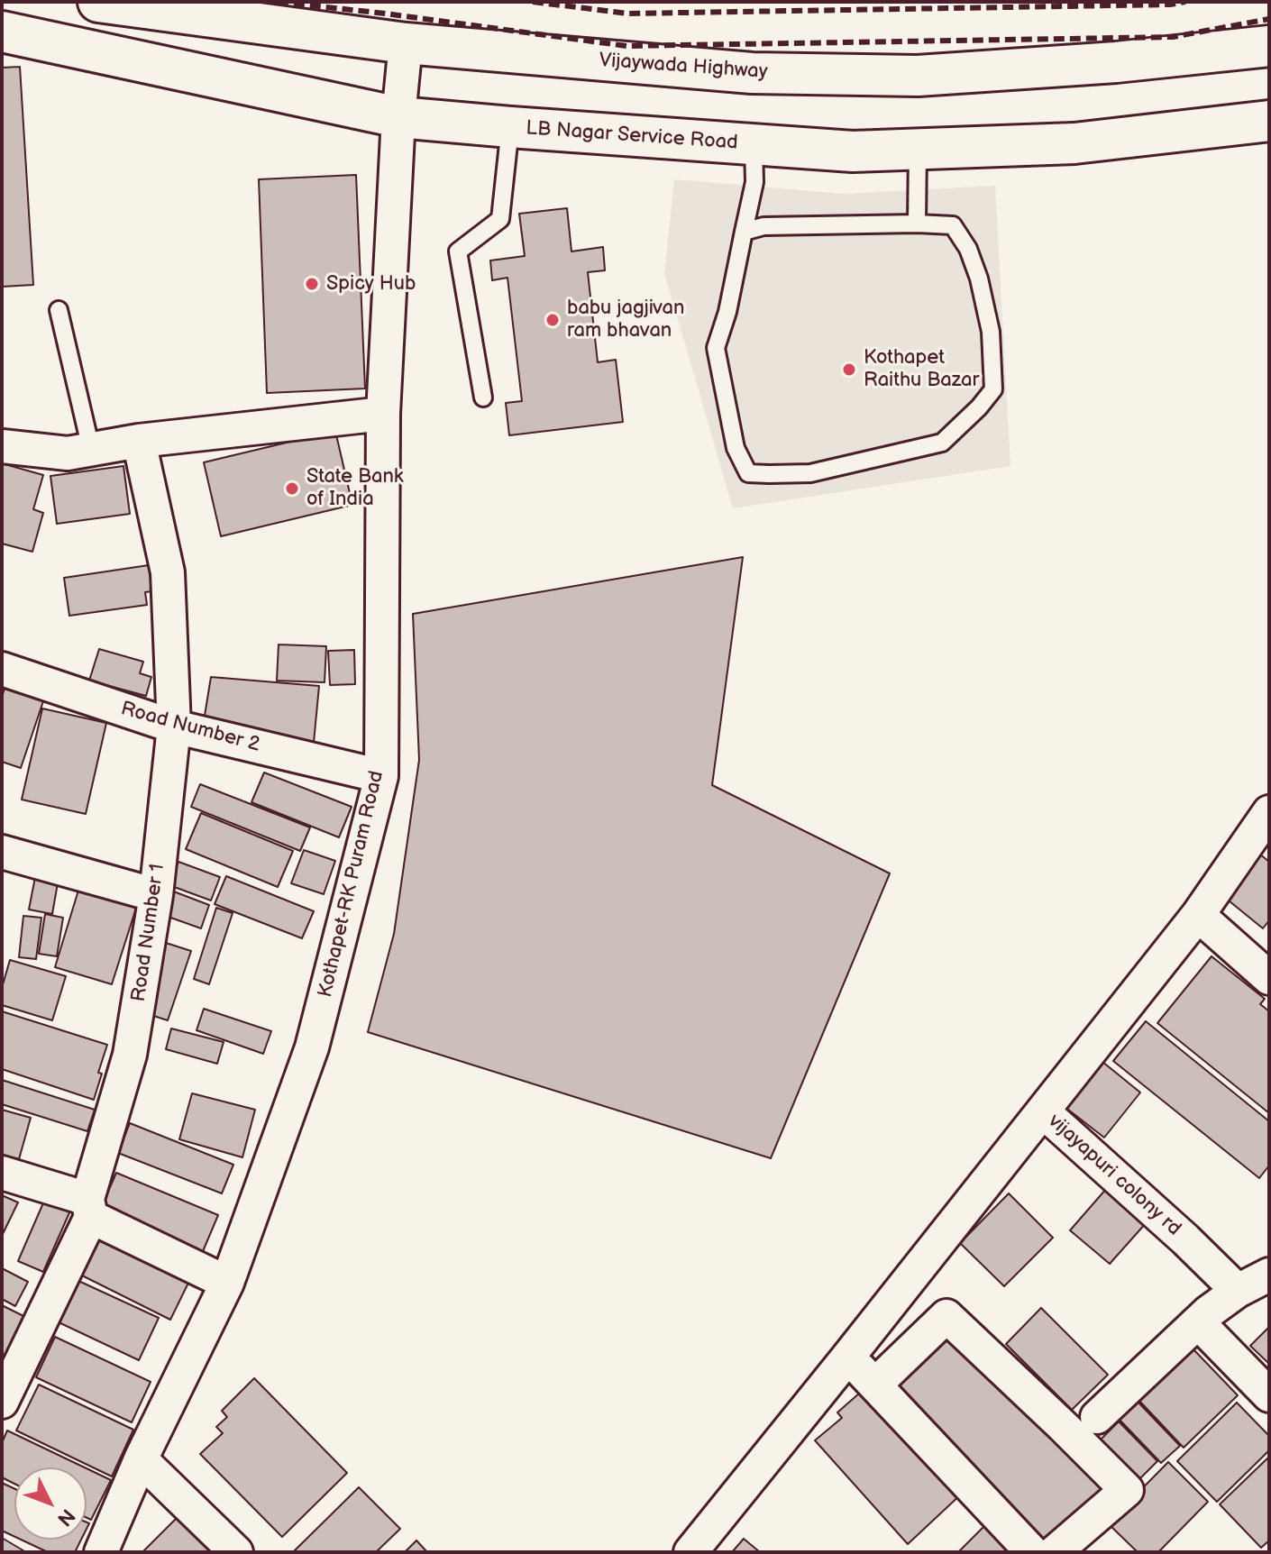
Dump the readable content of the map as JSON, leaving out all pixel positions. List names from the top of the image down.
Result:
{
  "streets": {
    "main road": ["Vijaywada Highway", "LB Nagar Service Road"],
    "street": [
      "Road Number 2",
      "Kothapet-RK Puram Road",
      "Road Number 1",
      "vijayapuri colony rd"
    ]
  },
  "crossings": [
    ["Vijaywada Highway", "Kothapet-RK Puram Road"],
    ["LB Nagar Service Road", "Kothapet-RK Puram Road"],
    ["Road Number 2", "Kothapet-RK Puram Road"],
    ["Road Number 2", "Road Number 1"]
  ],
  "places": [
    "Spicy Hub",
    "babu jagjivan ram bhavan",
    "Kothapet Raithu Bazar",
    "State Bank of India"
  ],
  "north": "bottom right"
}
